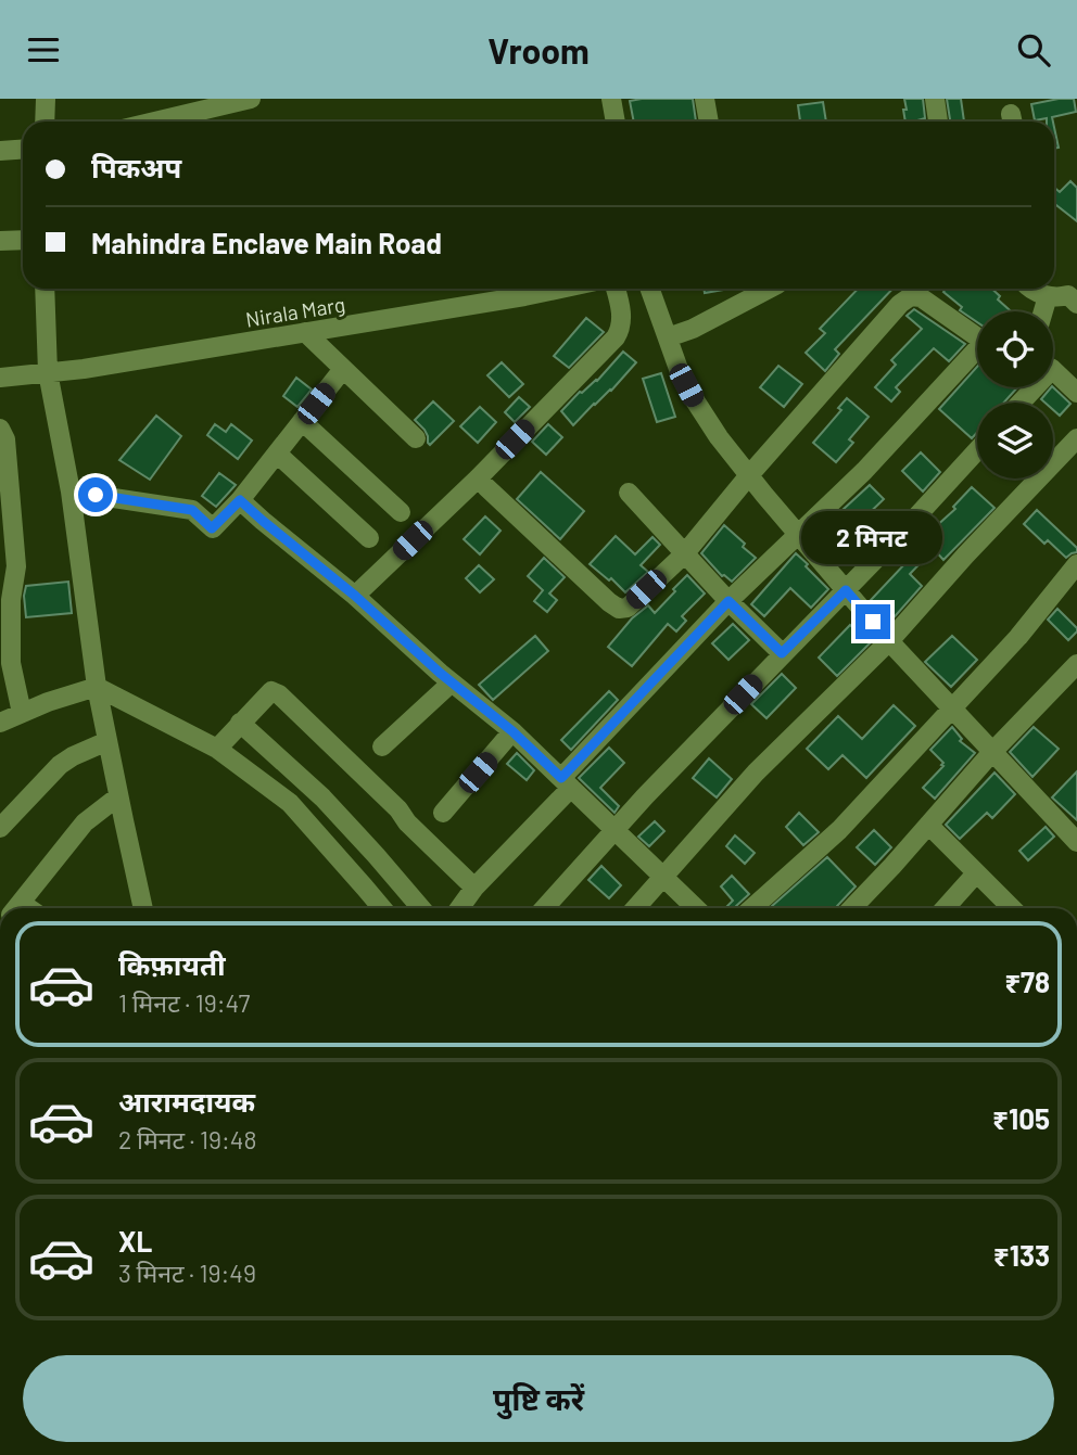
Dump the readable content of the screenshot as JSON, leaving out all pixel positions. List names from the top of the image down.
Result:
{
  "streets": {
    "street": ["Nirala Marg"]
  },
  "page": {
    "header": "Vroom",
    "banner": ["पिकअप", "Mahindra Enclave Main Road"],
    "bubble": "2 मिनट",
    "list": [
      {
        "name": "किफ़ायती",
        "note": "1 मिनट · 19:47",
        "value": "₹78"
      },
      {
        "name": "आरामदायक",
        "note": "2 मिनट · 19:48",
        "value": "₹105"
      },
      {
        "name": "XL",
        "note": "3 मिनट · 19:49",
        "value": "₹133"
      }
    ],
    "buttons": "पुष्टि करें"
  }
}
